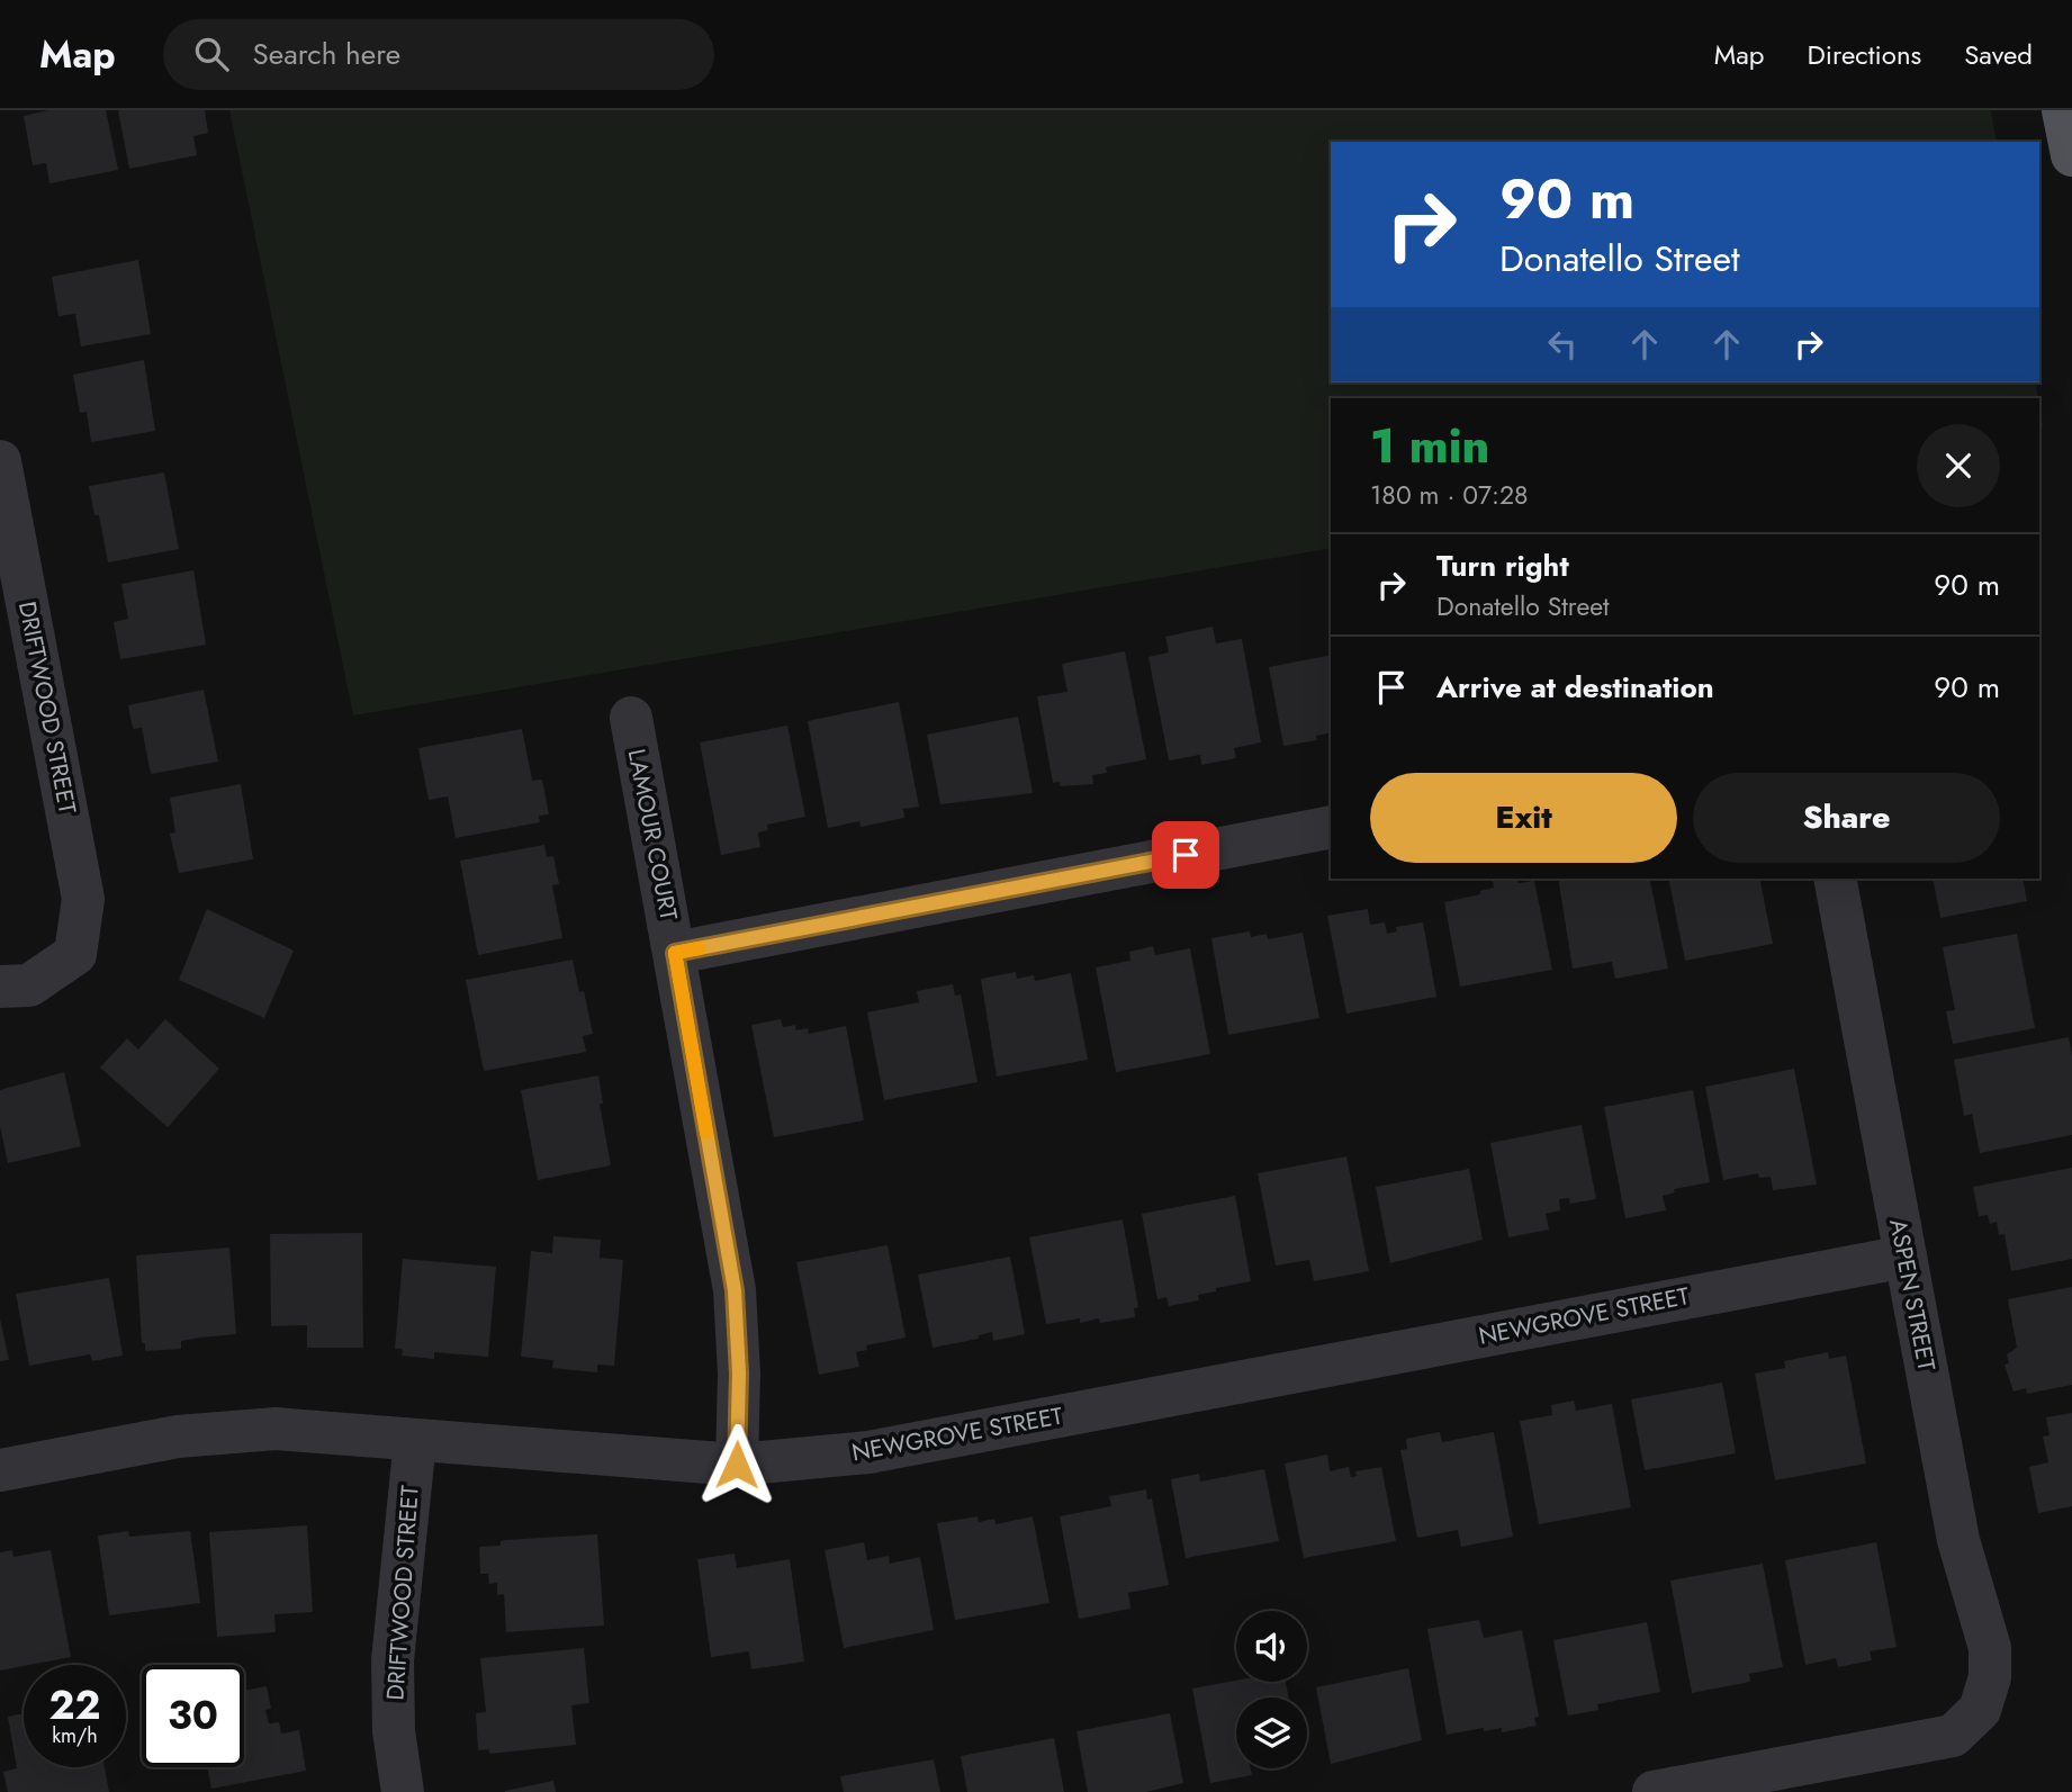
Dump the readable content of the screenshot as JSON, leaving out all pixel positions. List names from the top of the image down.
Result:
{
  "streets": {
    "street": [
      "DRIFTWOOD STREET",
      "LAMOUR COURT",
      "ASPEN STREET",
      "NEWGROVE STREET"
    ]
  },
  "crossings": [
    ["DRIFTWOOD STREET", "NEWGROVE STREET"],
    ["LAMOUR COURT", "NEWGROVE STREET"],
    ["ASPEN STREET", "NEWGROVE STREET"]
  ],
  "page": {
    "header": "Map",
    "search": "Search here",
    "nav": ["Map", "Directions", "Saved"],
    "turn": ["90 m", "Donatello Street"],
    "heading": ["1 min", "180 m · 07:28"],
    "list": [
      {
        "name": "Turn right",
        "note": "Donatello Street",
        "value": "90 m"
      },
      {
        "name": "Arrive at destination",
        "value": "90 m"
      }
    ],
    "buttons": ["Exit", "Share"],
    "speed": "22 km/h",
    "limit": "30"
  }
}
